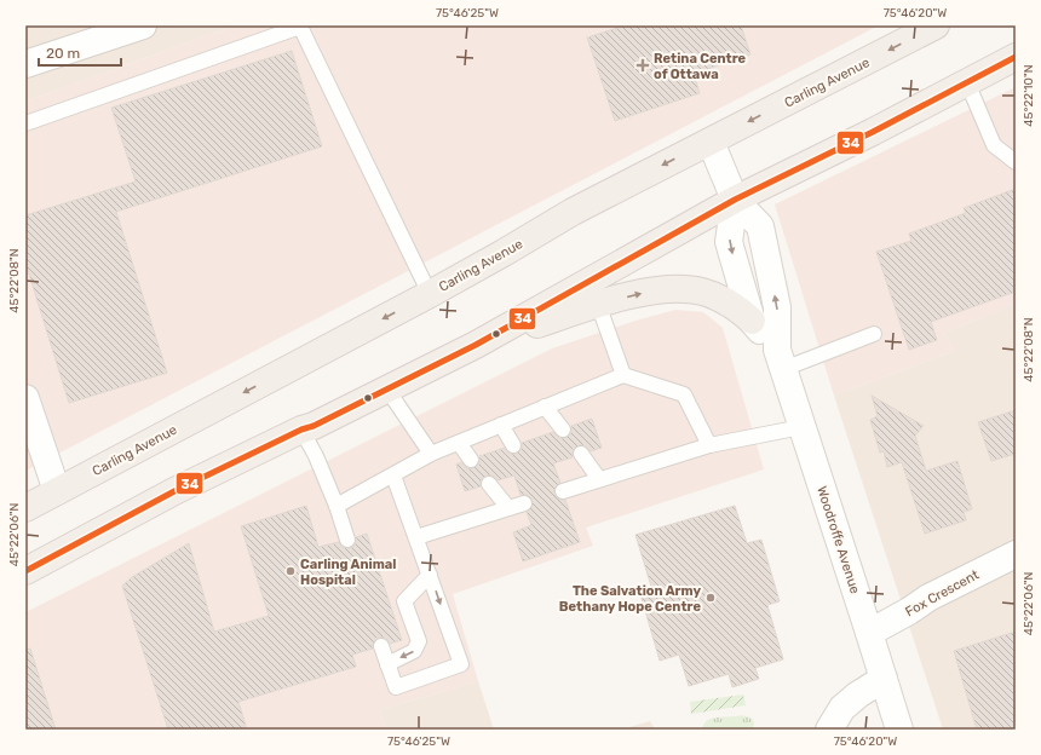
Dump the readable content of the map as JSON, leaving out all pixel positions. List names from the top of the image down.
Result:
{
  "streets": {
    "main road": ["Carling Avenue", "Woodroffe Avenue", "Fox Crescent"]
  },
  "crossings": [
    ["Woodroffe Avenue", "Fox Crescent"]
  ],
  "places": {
    "health": ["Retina Centre of Ottawa"],
    "other": ["Carling Animal Hospital", "The Salvation Army Bethany Hope Centre"]
  },
  "lines": ["transit line 34"],
  "scale_bar": "20 m",
  "coordinates": [
    "75°46'25\"W",
    "75°46'20\"W",
    "45°22'10\"N",
    "45°22'08\"N",
    "45°22'06\"N"
  ]
}
